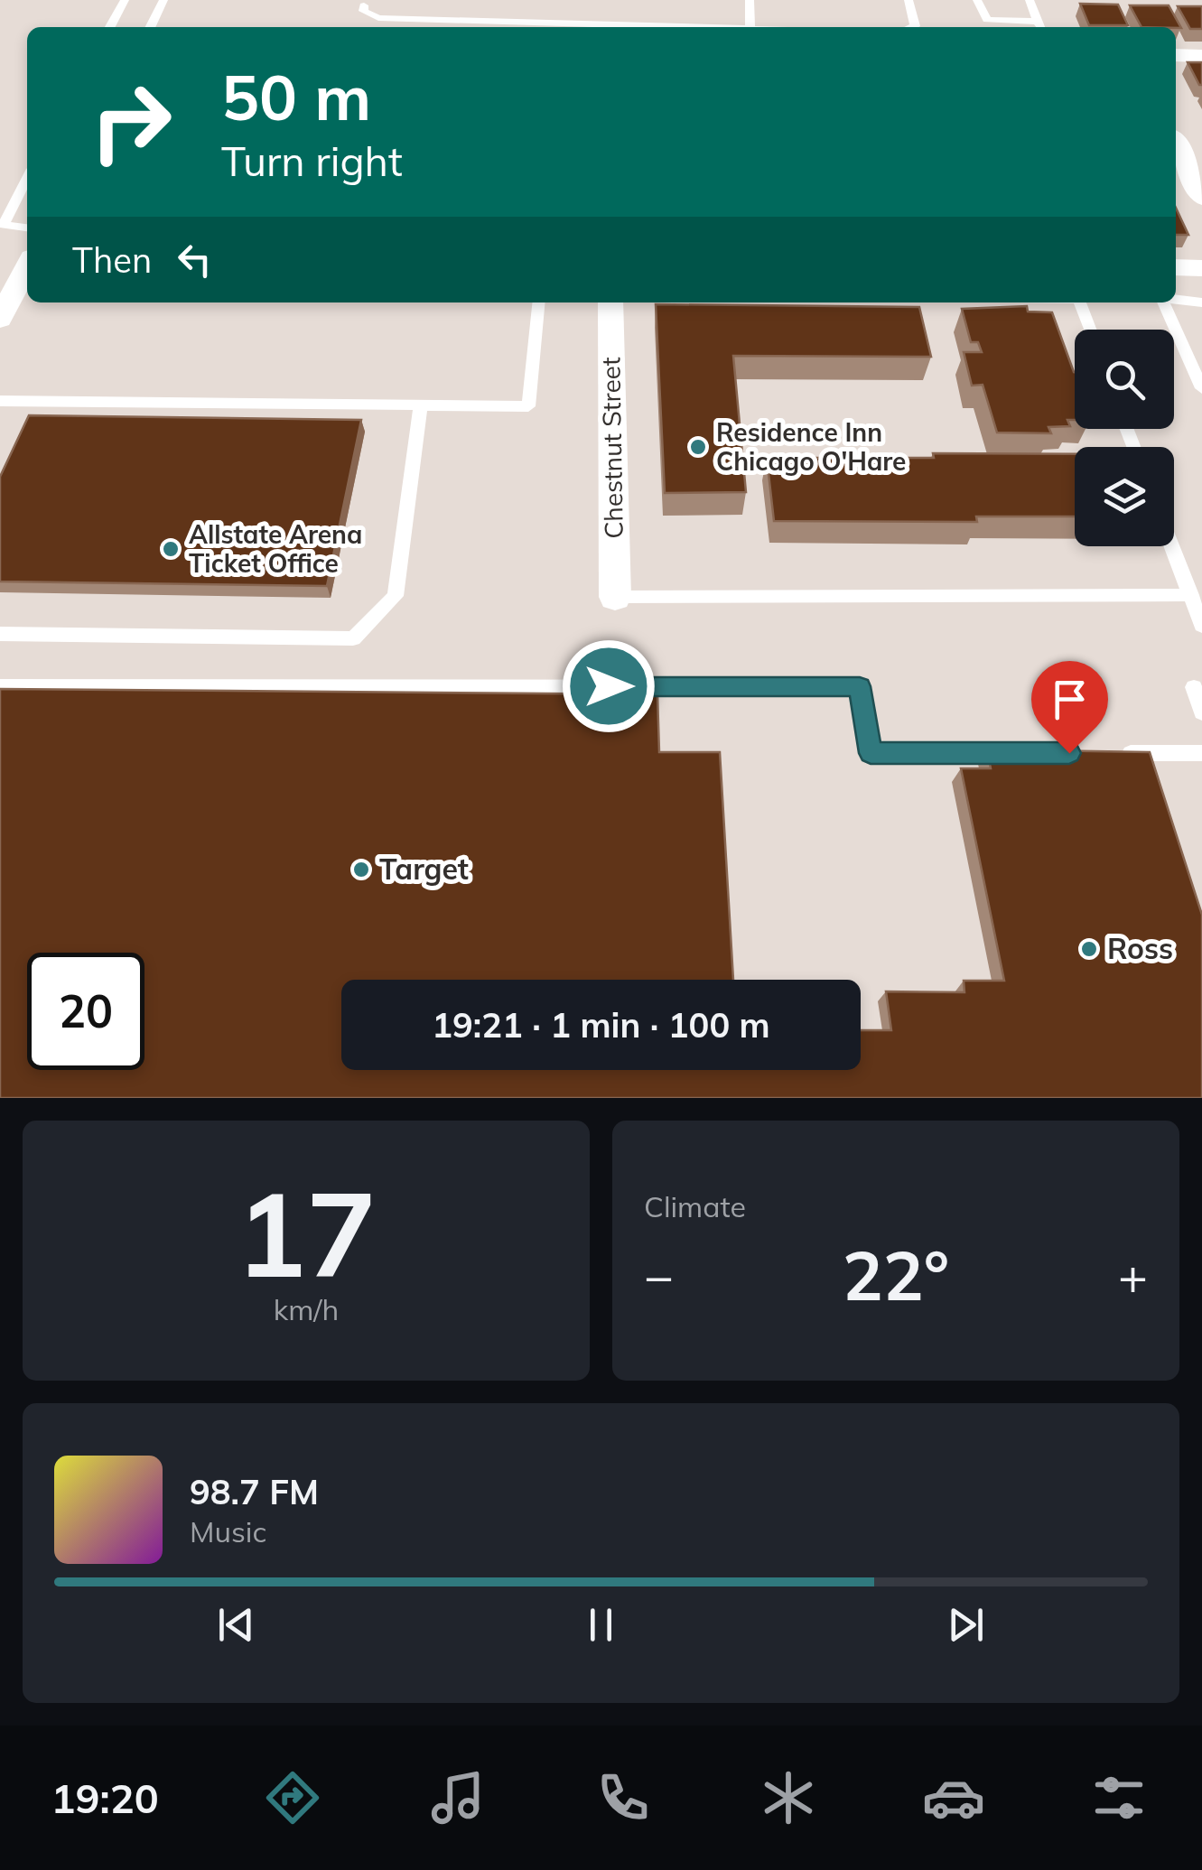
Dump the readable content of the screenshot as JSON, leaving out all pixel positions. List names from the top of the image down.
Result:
{
  "streets": {
    "street": ["Chestnut Street"]
  },
  "places": [
    "Residence Inn Chicago O'Hare",
    "Allstate Arena Ticket Office",
    "Target",
    "Ross"
  ],
  "page": {
    "turn": ["50 m", "Turn right"],
    "then": "Then",
    "limit": "20",
    "trip": "19:21 · 1 min · 100 m",
    "tile": [
      ["17", "km/h"],
      "Climate"
    ],
    "heat": ["−", "22°", "+"],
    "song": ["98.7 FM", "Music"],
    "tabs": "19:20"
  }
}
